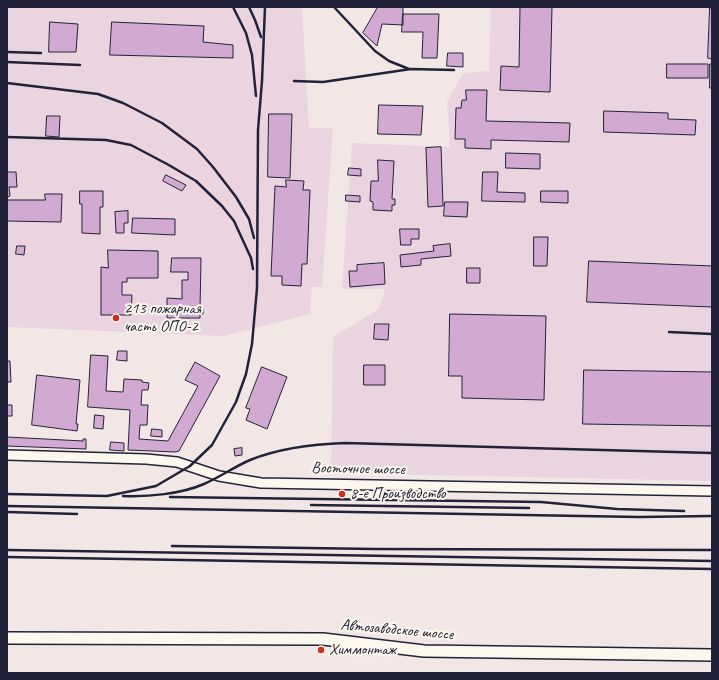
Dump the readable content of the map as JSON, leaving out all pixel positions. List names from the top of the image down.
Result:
{
  "streets": {
    "main road": ["Автозаводское шоссе"],
    "street": ["Восточное шоссе"]
  },
  "places": ["213 пожарная часть ОПО-2", "8-е Производство", "Химмонтаж"]
}
